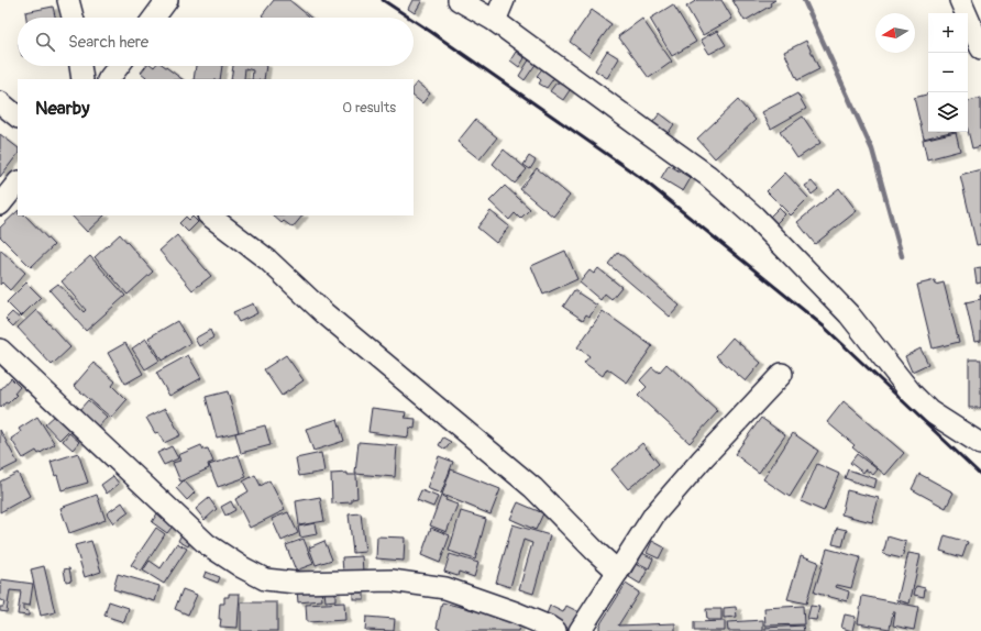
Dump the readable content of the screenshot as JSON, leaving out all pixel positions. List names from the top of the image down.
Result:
{
  "north": "left",
  "page": {
    "map_buttons": ["+", "−"],
    "search": "Search here",
    "heading": ["Nearby", "0 results"]
  }
}
